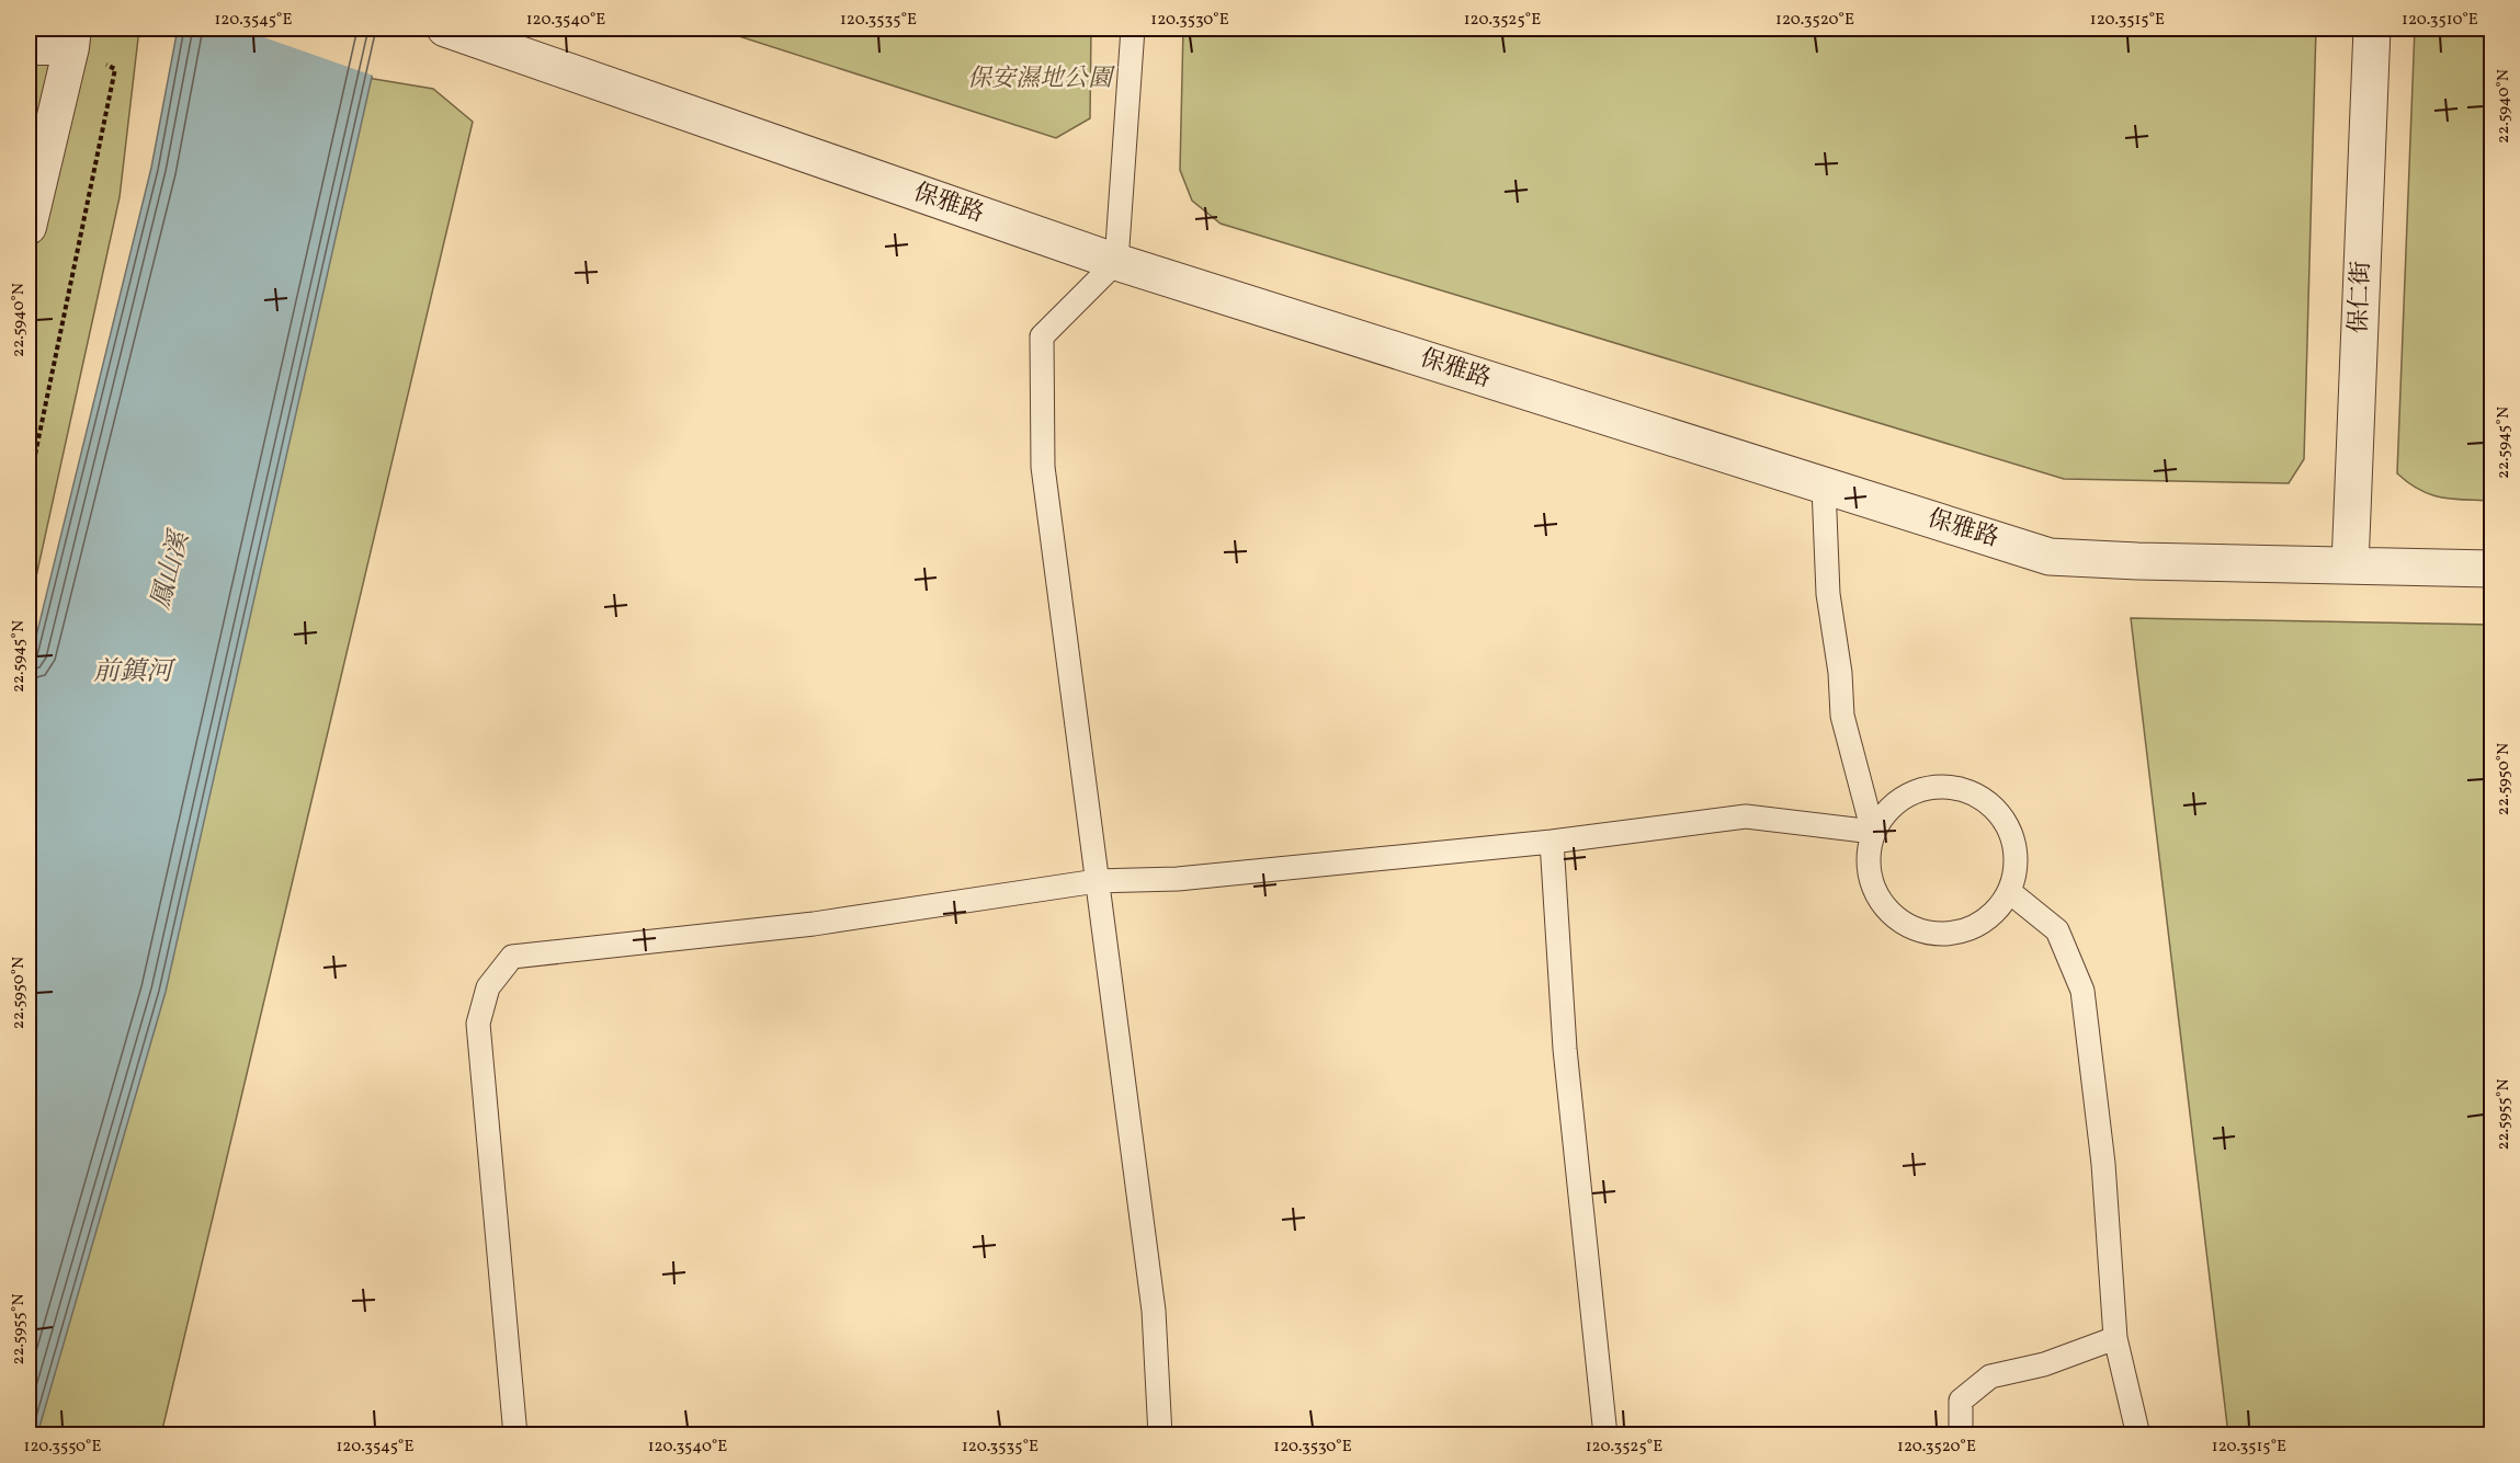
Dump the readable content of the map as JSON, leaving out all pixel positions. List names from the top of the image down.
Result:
{
  "streets": {
    "street": ["保雅路", "保仁街"]
  },
  "crossings": [
    ["保雅路", "保仁街"]
  ],
  "water": ["鳳山溪", "前鎮河"],
  "parks": ["保安濕地公園"],
  "coordinates": [
    "120.3545°E",
    "120.3540°E",
    "120.3535°E",
    "120.3530°E",
    "120.3525°E",
    "120.3520°E",
    "120.3515°E",
    "120.3510°E",
    "22.5940°N",
    "22.5945°N",
    "22.5950°N",
    "22.5955°N",
    "120.3550°E"
  ]
}
